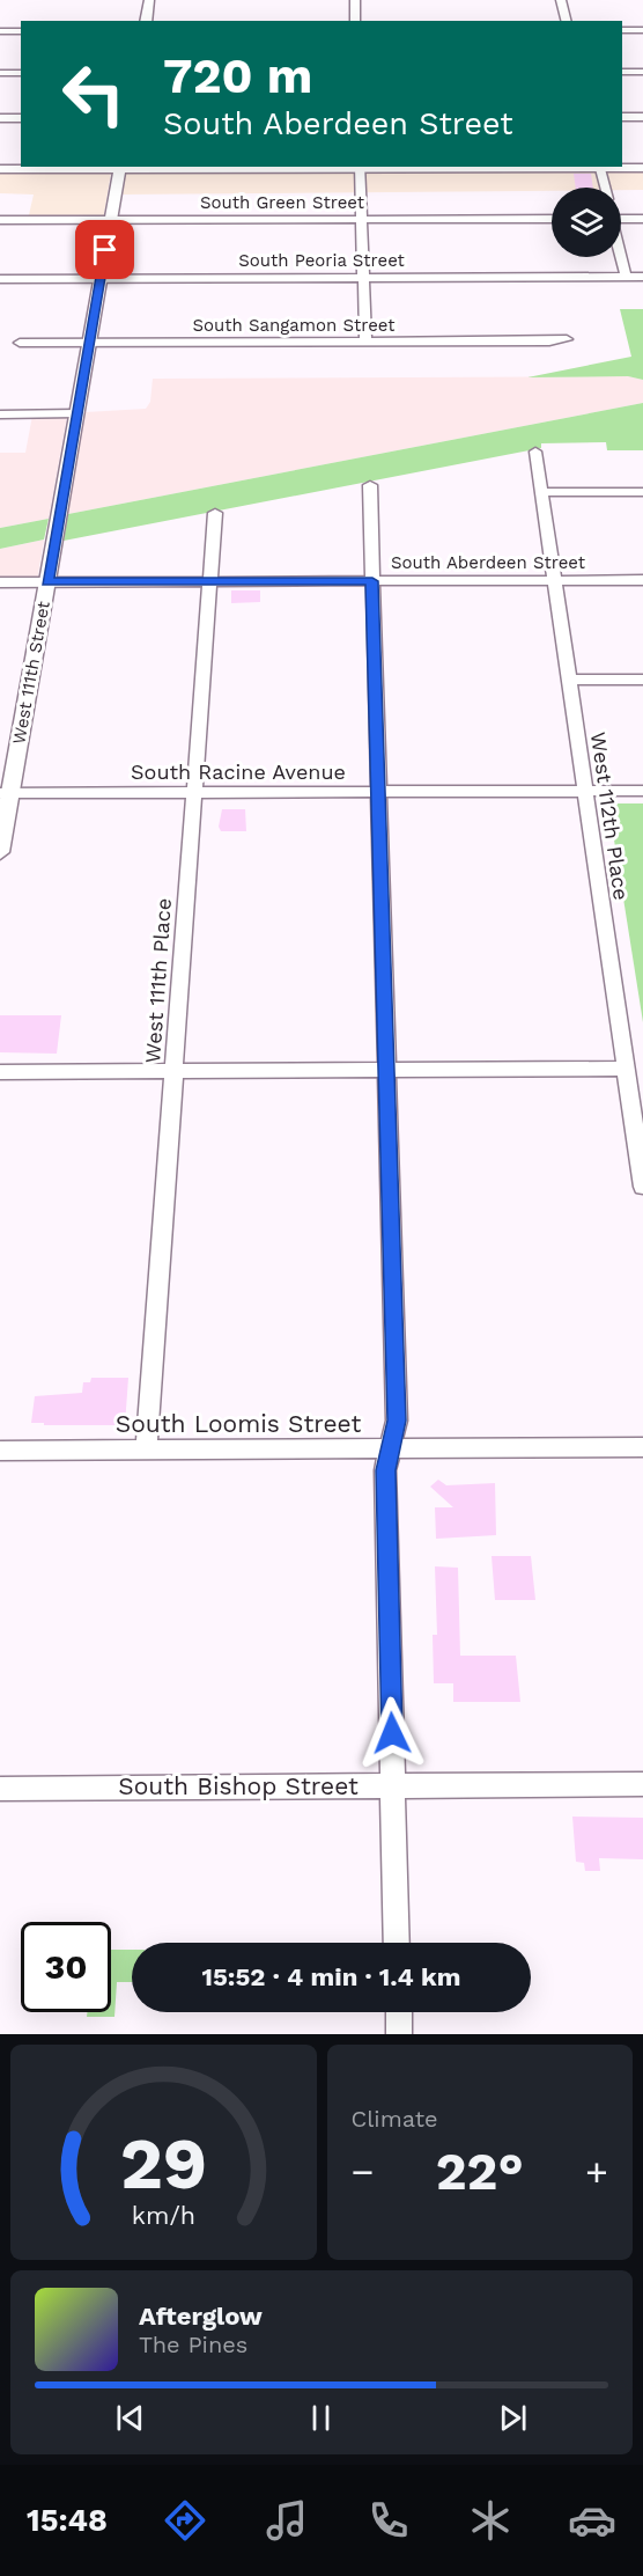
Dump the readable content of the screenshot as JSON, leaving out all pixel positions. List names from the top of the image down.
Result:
{
  "streets": {
    "main road": ["West 111th Street"],
    "street": [
      "South Green Street",
      "South Peoria Street",
      "South Sangamon Street",
      "South Aberdeen Street",
      "South Racine Avenue",
      "West 112th Place",
      "West 111th Place",
      "South Loomis Street",
      "South Bishop Street"
    ]
  },
  "crossings": [
    ["South Green Street", "West 111th Street"],
    ["South Peoria Street", "West 111th Street"],
    ["South Sangamon Street", "West 111th Street"],
    ["South Aberdeen Street", "West 111th Street"],
    ["South Aberdeen Street", "West 112th Place"],
    ["South Aberdeen Street", "West 111th Place"],
    ["West 111th Street", "South Racine Avenue"],
    ["South Racine Avenue", "West 112th Place"],
    ["South Racine Avenue", "West 111th Place"],
    ["West 111th Place", "South Loomis Street"]
  ],
  "page": {
    "turn": ["720 m", "South Aberdeen Street"],
    "limit": "30",
    "trip": "15:52 · 4 min · 1.4 km",
    "tile": "Climate",
    "heat": ["−", "22°", "+"],
    "song": ["Afterglow", "The Pines"],
    "tabs": "15:48",
    "gauge": ["29", "km/h"]
  }
}
